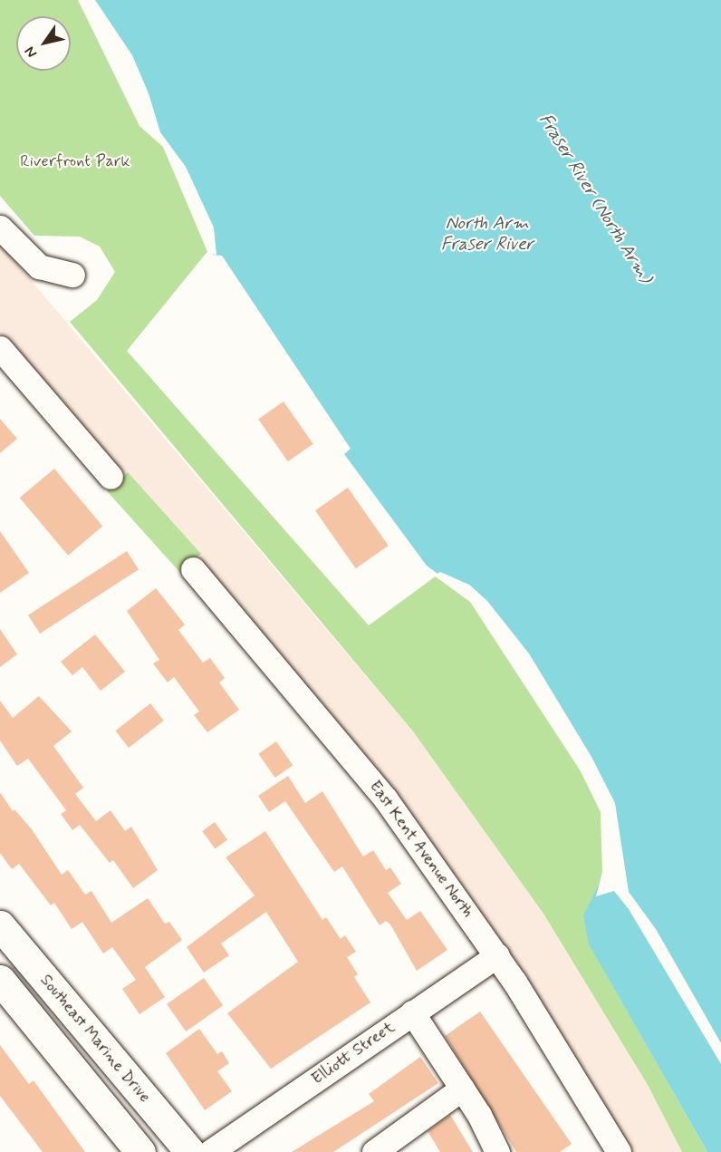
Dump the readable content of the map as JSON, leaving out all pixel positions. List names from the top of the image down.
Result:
{
  "streets": {
    "main road": ["Southeast Marine Drive"],
    "street": ["East Kent Avenue North", "Elliott Street"]
  },
  "crossings": [
    ["East Kent Avenue North", "Elliott Street"]
  ],
  "water": ["Fraser River (North Arm)", "North Arm Fraser River"],
  "parks": ["Riverfront Park"],
  "north": "bottom left"
}
